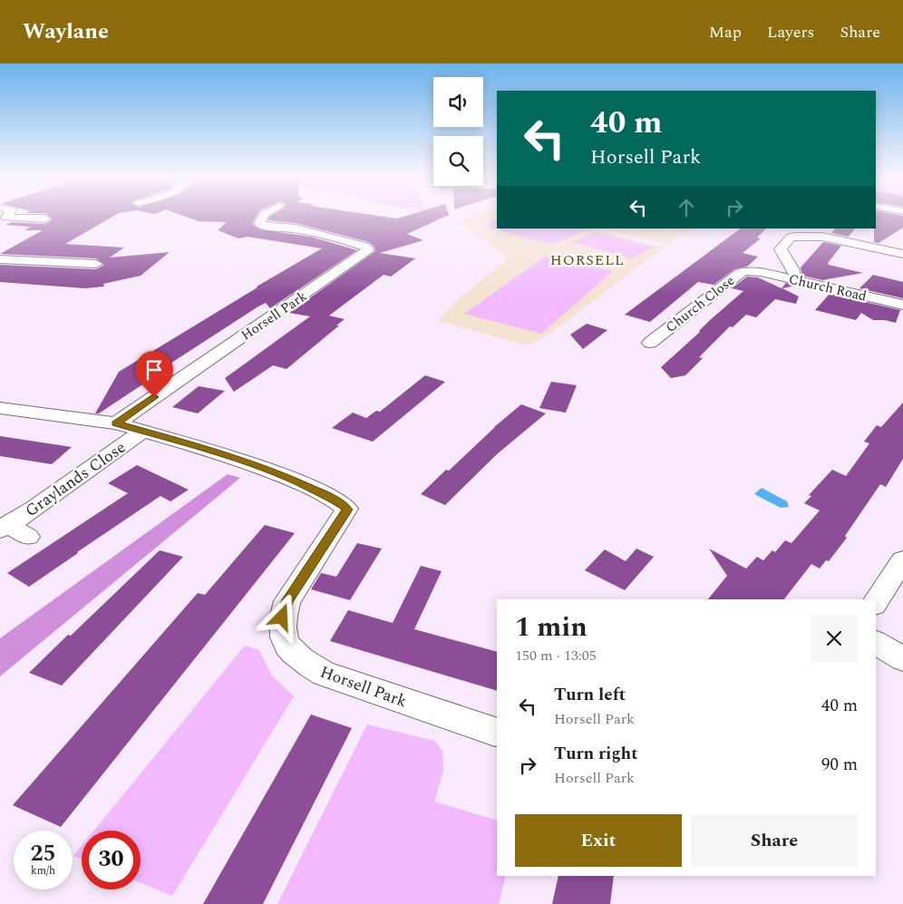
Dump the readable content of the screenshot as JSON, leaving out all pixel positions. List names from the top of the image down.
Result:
{
  "streets": {
    "street": [
      "Church Road",
      "Church Close",
      "Horsell Park",
      "Graylands Close"
    ]
  },
  "crossings": [
    ["Church Road", "Church Close"],
    ["Horsell Park", "Graylands Close"]
  ],
  "districts": ["HORSELL"],
  "page": {
    "header": "Waylane",
    "nav": ["Map", "Layers", "Share"],
    "turn": ["40 m", "Horsell Park"],
    "heading": ["1 min", "150 m · 13:05"],
    "list": [
      {
        "name": "Turn left",
        "note": "Horsell Park",
        "value": "40 m"
      },
      {
        "name": "Turn right",
        "note": "Horsell Park",
        "value": "90 m"
      }
    ],
    "buttons": ["Exit", "Share"],
    "speed": "25 km/h",
    "limit": "30"
  }
}
